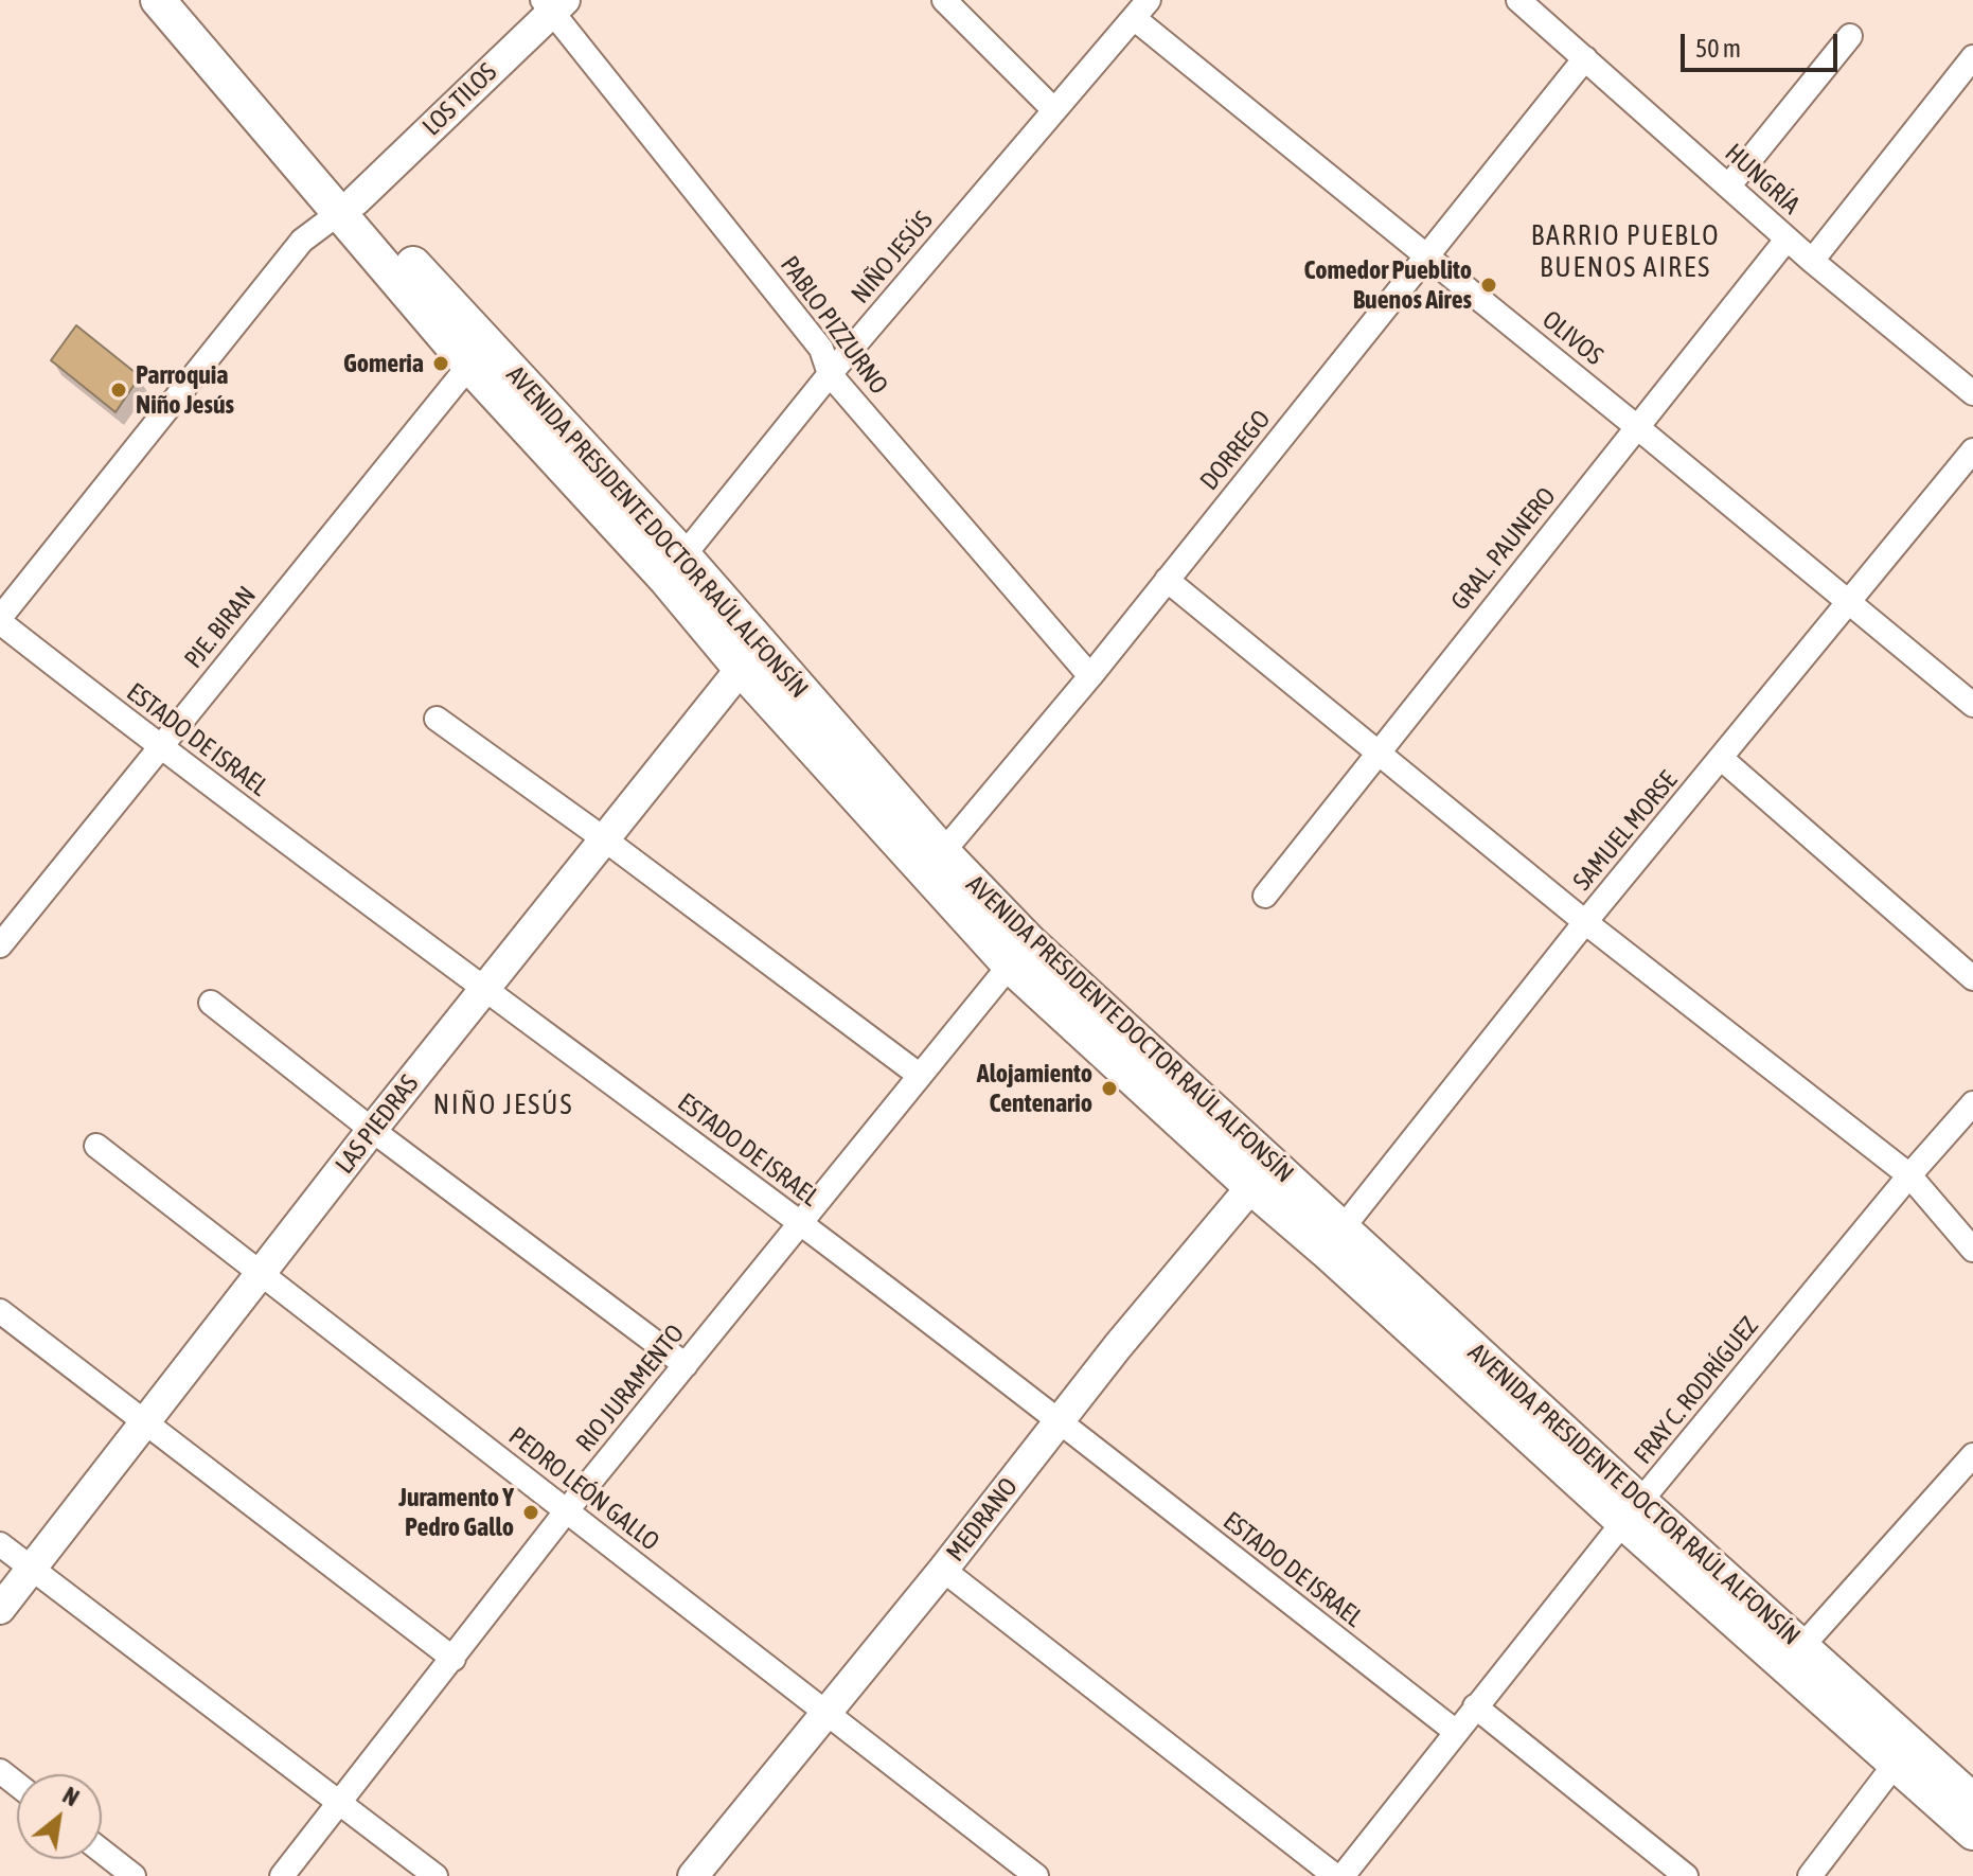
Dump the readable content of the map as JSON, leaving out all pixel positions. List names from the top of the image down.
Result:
{
  "streets": {
    "main road": ["AVENIDA PRESIDENTE DOCTOR RAÚL ALFONSÍN"],
    "street": [
      "LOS TILOS",
      "HUNGRÍA",
      "NIÑO JESÚS",
      "PABLO PIZZURNO",
      "OLIVOS",
      "DORREGO",
      "GRAL. PAUNERO",
      "PJE. BIRAN",
      "ESTADO DE ISRAEL",
      "SAMUEL MORSE",
      "LAS PIEDRAS",
      "RIO JURAMENTO",
      "FRAY C. RODRÍGUEZ",
      "PEDRO LEÓN GALLO",
      "MEDRANO"
    ]
  },
  "crossings": [
    ["LOS TILOS", "PABLO PIZZURNO"],
    ["LOS TILOS", "AVENIDA PRESIDENTE DOCTOR RAÚL ALFONSÍN"],
    ["HUNGRÍA", "DORREGO"],
    ["HUNGRÍA", "GRAL. PAUNERO"],
    ["NIÑO JESÚS", "PABLO PIZZURNO"],
    ["NIÑO JESÚS", "OLIVOS"],
    ["NIÑO JESÚS", "AVENIDA PRESIDENTE DOCTOR RAÚL ALFONSÍN"],
    ["PABLO PIZZURNO", "DORREGO"],
    ["OLIVOS", "DORREGO"],
    ["OLIVOS", "GRAL. PAUNERO"],
    ["OLIVOS", "SAMUEL MORSE"],
    ["DORREGO", "AVENIDA PRESIDENTE DOCTOR RAÚL ALFONSÍN"],
    ["AVENIDA PRESIDENTE DOCTOR RAÚL ALFONSÍN", "PJE. BIRAN"],
    ["AVENIDA PRESIDENTE DOCTOR RAÚL ALFONSÍN", "SAMUEL MORSE"],
    ["AVENIDA PRESIDENTE DOCTOR RAÚL ALFONSÍN", "LAS PIEDRAS"],
    ["AVENIDA PRESIDENTE DOCTOR RAÚL ALFONSÍN", "RIO JURAMENTO"],
    ["AVENIDA PRESIDENTE DOCTOR RAÚL ALFONSÍN", "FRAY C. RODRÍGUEZ"],
    ["AVENIDA PRESIDENTE DOCTOR RAÚL ALFONSÍN", "MEDRANO"],
    ["PJE. BIRAN", "ESTADO DE ISRAEL"],
    ["ESTADO DE ISRAEL", "LAS PIEDRAS"],
    ["ESTADO DE ISRAEL", "RIO JURAMENTO"],
    ["ESTADO DE ISRAEL", "FRAY C. RODRÍGUEZ"],
    ["ESTADO DE ISRAEL", "MEDRANO"],
    ["LAS PIEDRAS", "PEDRO LEÓN GALLO"],
    ["RIO JURAMENTO", "PEDRO LEÓN GALLO"],
    ["PEDRO LEÓN GALLO", "MEDRANO"]
  ],
  "districts": ["BARRIO PUEBLO BUENOS AIRES", "NIÑO JESÚS"],
  "places": [
    "Comedor Pueblito Buenos Aires",
    "Gomeria",
    "Parroquia Niño Jesús",
    "Alojamiento Centenario",
    "Juramento Y Pedro Gallo"
  ],
  "scale_bar": "50 m",
  "north": "top right"
}
